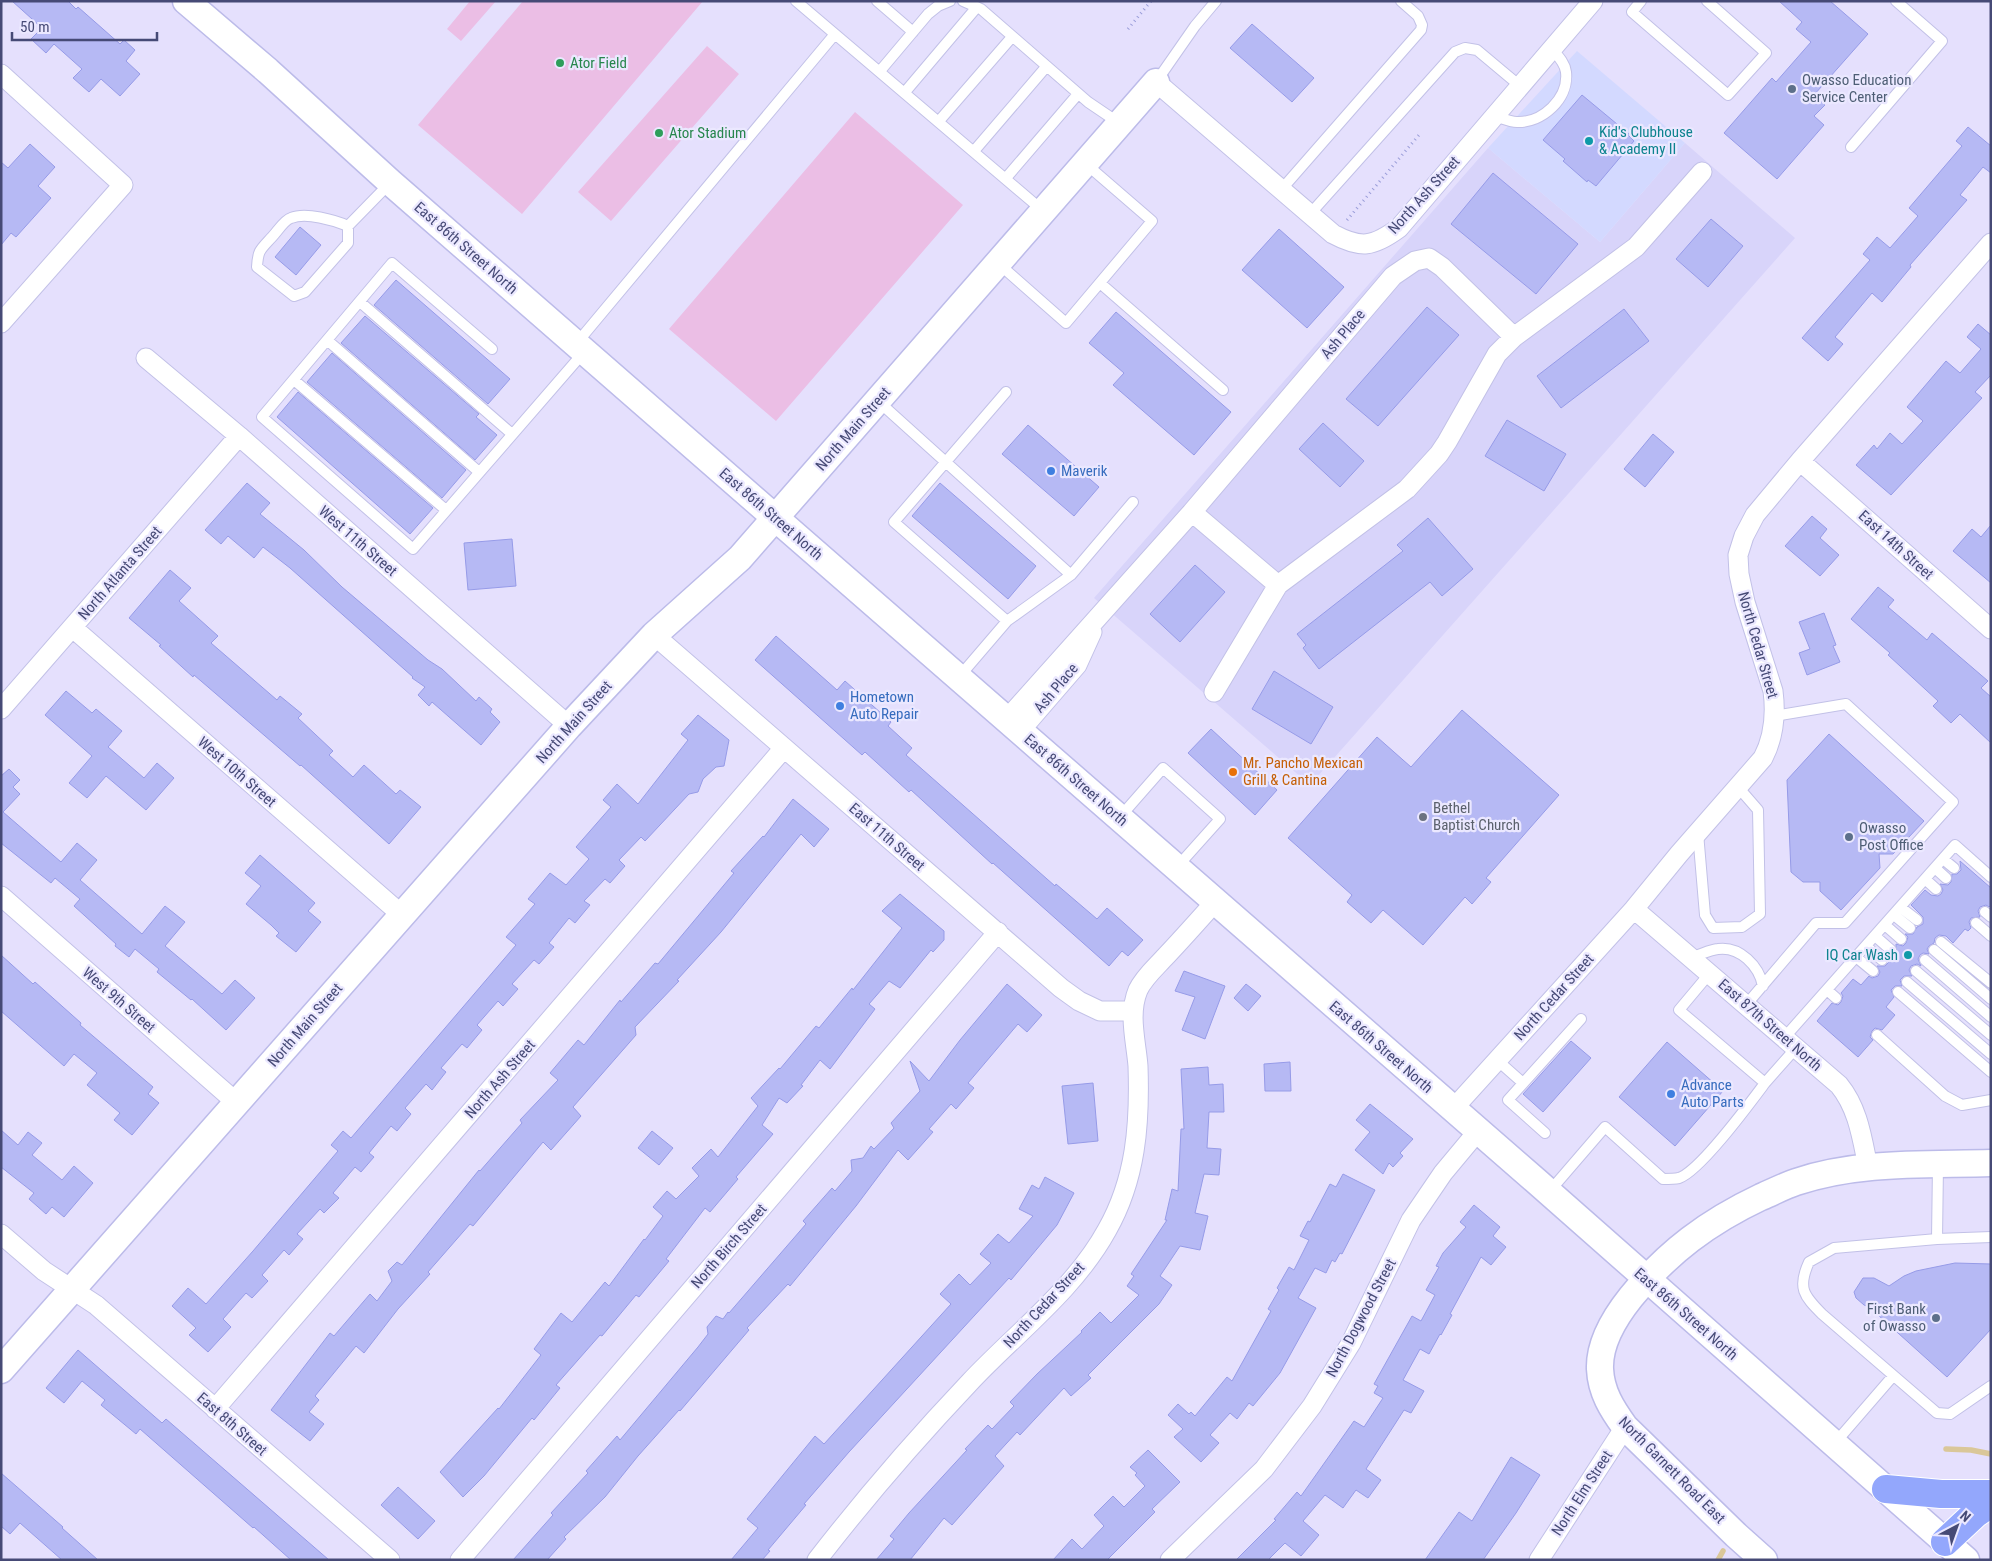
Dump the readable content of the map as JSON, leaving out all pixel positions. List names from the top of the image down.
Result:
{
  "streets": {
    "main road": ["East 86th Street North", "North Main Street", "North Garnett Road East"],
    "street": [
      "North Ash Street",
      "Ash Place",
      "West 11th Street",
      "East 14th Street",
      "North Atlanta Street",
      "North Cedar Street",
      "West 10th Street",
      "East 11th Street",
      "West 9th Street",
      "East 87th Street North",
      "North Birch Street",
      "North Dogwood Street",
      "East 8th Street",
      "North Elm Street"
    ]
  },
  "crossings": [
    ["North Ash Street", "North Main Street"],
    ["North Ash Street", "East 11th Street"],
    ["North Ash Street", "East 8th Street"],
    ["East 86th Street North", "Ash Place"],
    ["East 86th Street North", "North Main Street"],
    ["East 86th Street North", "North Cedar Street"],
    ["East 86th Street North", "North Dogwood Street"],
    ["East 86th Street North", "North Garnett Road East"],
    ["North Main Street", "West 11th Street"],
    ["North Main Street", "West 10th Street"],
    ["North Main Street", "East 11th Street"],
    ["North Main Street", "West 9th Street"],
    ["North Main Street", "East 8th Street"],
    ["West 11th Street", "North Atlanta Street"],
    ["East 14th Street", "North Cedar Street"],
    ["North Atlanta Street", "West 10th Street"],
    ["North Cedar Street", "East 11th Street"],
    ["North Cedar Street", "East 87th Street North"],
    ["East 11th Street", "North Birch Street"],
    ["East 87th Street North", "North Garnett Road East"],
    ["North Garnett Road East", "North Elm Street"]
  ],
  "places": [
    "Ator Field",
    "Owasso Education Service Center",
    "Ator Stadium",
    "Kid's Clubhouse & Academy II",
    "Maverik",
    "Hometown Auto Repair",
    "Mr. Pancho Mexican Grill & Cantina",
    "Bethel Baptist Church",
    "Owasso Post Office",
    "IQ Car Wash",
    "Advance Auto Parts",
    "First Bank of Owasso"
  ],
  "scale_bar": "50 m",
  "north": "top right"
}
